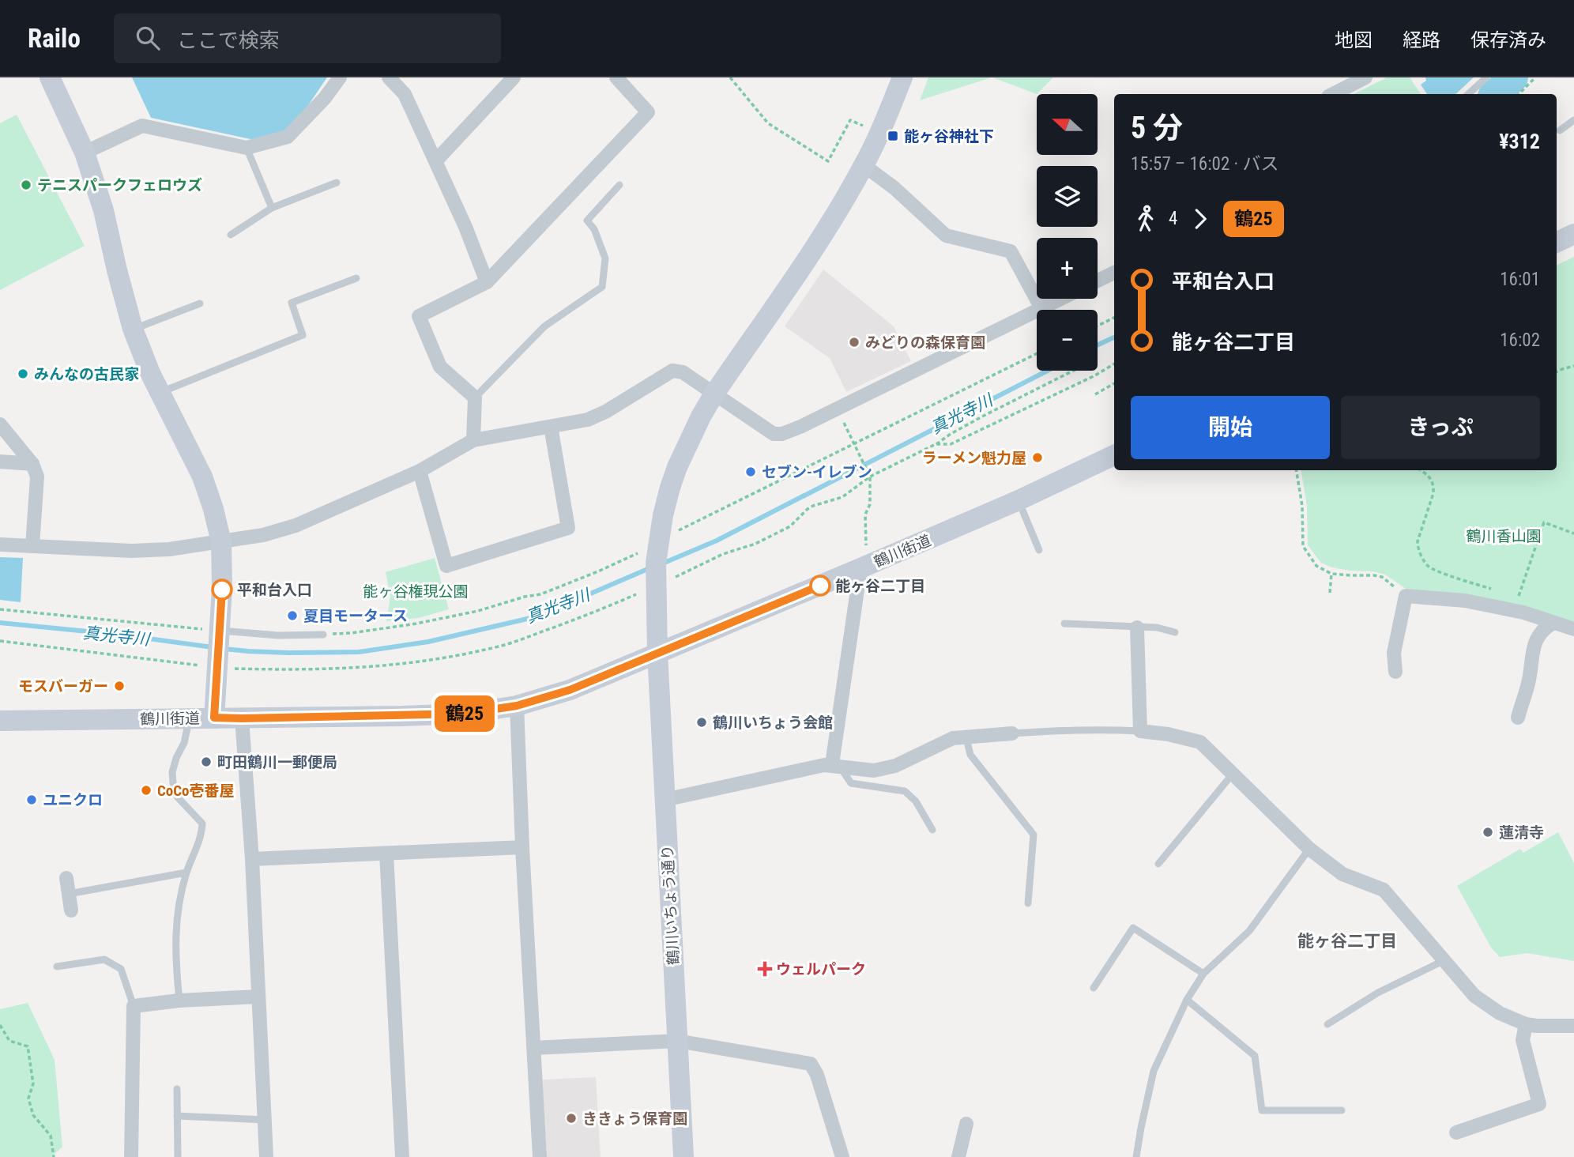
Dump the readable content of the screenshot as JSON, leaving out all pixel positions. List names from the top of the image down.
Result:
{
  "streets": {
    "street": ["鶴川街道", "鶴川いちょう通り"]
  },
  "crossings": [
    ["鶴川街道", "鶴川いちょう通り"]
  ],
  "districts": ["能ヶ谷二丁目"],
  "water": ["真光寺川"],
  "parks": ["鶴川香山園", "能ヶ谷権現公園"],
  "places": {
    "transit": ["能ヶ谷神社下"],
    "other": [
      "テニスパークフェロウズ",
      "みどりの森保育園",
      "みんなの古民家",
      "ラーメン魁力屋",
      "セブン-イレブン",
      "能ヶ谷二丁目",
      "平和台入口",
      "夏目モータース",
      "モスバーガー",
      "鶴川いちょう会館",
      "町田鶴川一郵便局",
      "CoCo壱番屋",
      "ユニクロ",
      "蓮清寺",
      "ききょう保育園"
    ],
    "health": ["ウェルパーク"]
  },
  "lines": ["bus line 鶴25"],
  "north": "left",
  "page": {
    "header": "Railo",
    "search": "ここで検索",
    "nav": ["地図", "経路", "保存済み"],
    "on_map": "鶴25",
    "map_buttons": ["+", "−"],
    "heading": ["5 分", "15:57 – 16:02 · バス", "¥312"],
    "legs": ["4", "鶴25"],
    "list": [
      {
        "name": "平和台入口",
        "value": "16:01"
      },
      {
        "name": "能ヶ谷二丁目",
        "value": "16:02"
      }
    ],
    "buttons": ["開始", "きっぷ"]
  }
}
